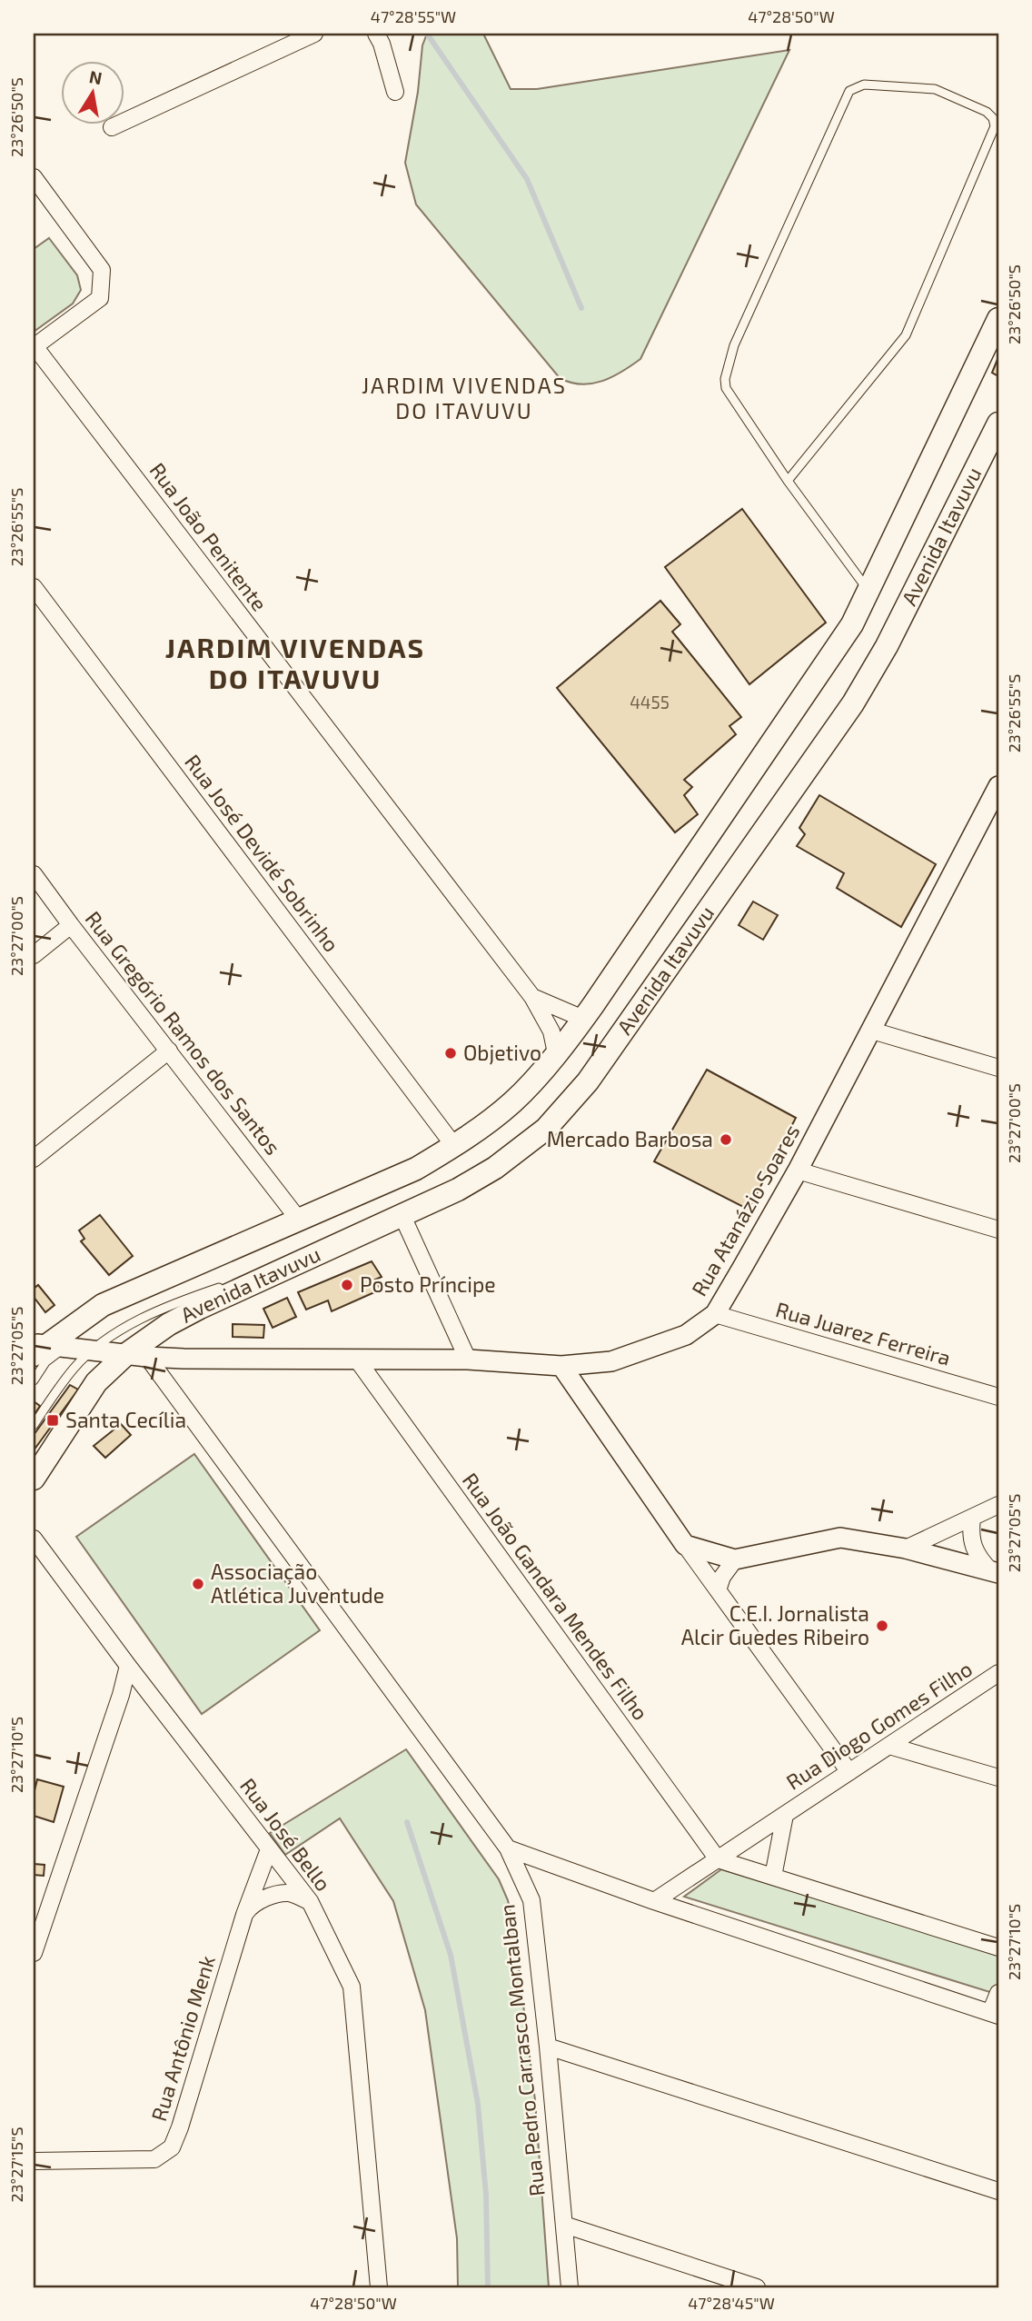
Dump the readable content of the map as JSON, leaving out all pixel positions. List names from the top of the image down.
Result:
{
  "streets": {
    "main road": ["Avenida Itavuvu"],
    "street": [
      "Rua João Penitente",
      "Rua José Devidé Sobrinho",
      "Rua Gregório Ramos dos Santos",
      "Rua Atanázio Soares",
      "Rua Juarez Ferreira",
      "Rua João Gandara Mendes Filho",
      "Rua Diogo Gomes Filho",
      "Rua José Bello",
      "Rua Antônio Menk",
      "Rua Pedro Carrasco Montalban"
    ]
  },
  "crossings": [
    ["Rua João Penitente", "Avenida Itavuvu"],
    ["Avenida Itavuvu", "Rua José Devidé Sobrinho"],
    ["Avenida Itavuvu", "Rua Gregório Ramos dos Santos"],
    ["Avenida Itavuvu", "Rua Atanázio Soares"],
    ["Avenida Itavuvu", "Rua Pedro Carrasco Montalban"],
    ["Rua Atanázio Soares", "Rua Juarez Ferreira"],
    ["Rua Atanázio Soares", "Rua João Gandara Mendes Filho"],
    ["Rua Atanázio Soares", "Rua Pedro Carrasco Montalban"],
    ["Rua João Gandara Mendes Filho", "Rua Diogo Gomes Filho"],
    ["Rua José Bello", "Rua Antônio Menk"]
  ],
  "districts": ["JARDIM VIVENDAS DO ITAVUVU", "JARDIM VIVENDAS DO ITAVUVU"],
  "places": {
    "other": [
      "Objetivo",
      "Mercado Barbosa",
      "Posto Príncipe",
      "Associação Atlética Juventude",
      "C.E.I. Jornalista Alcir Guedes Ribeiro"
    ],
    "transit": ["Santa Cecília"]
  },
  "house_numbers": ["4455"],
  "north": "top",
  "coordinates": [
    "47°28'55\"W",
    "47°28'50\"W",
    "23°26'50\"S",
    "23°26'55\"S",
    "23°27'00\"S",
    "23°27'05\"S",
    "23°27'10\"S",
    "23°27'15\"S",
    "47°28'45\"W"
  ]
}
